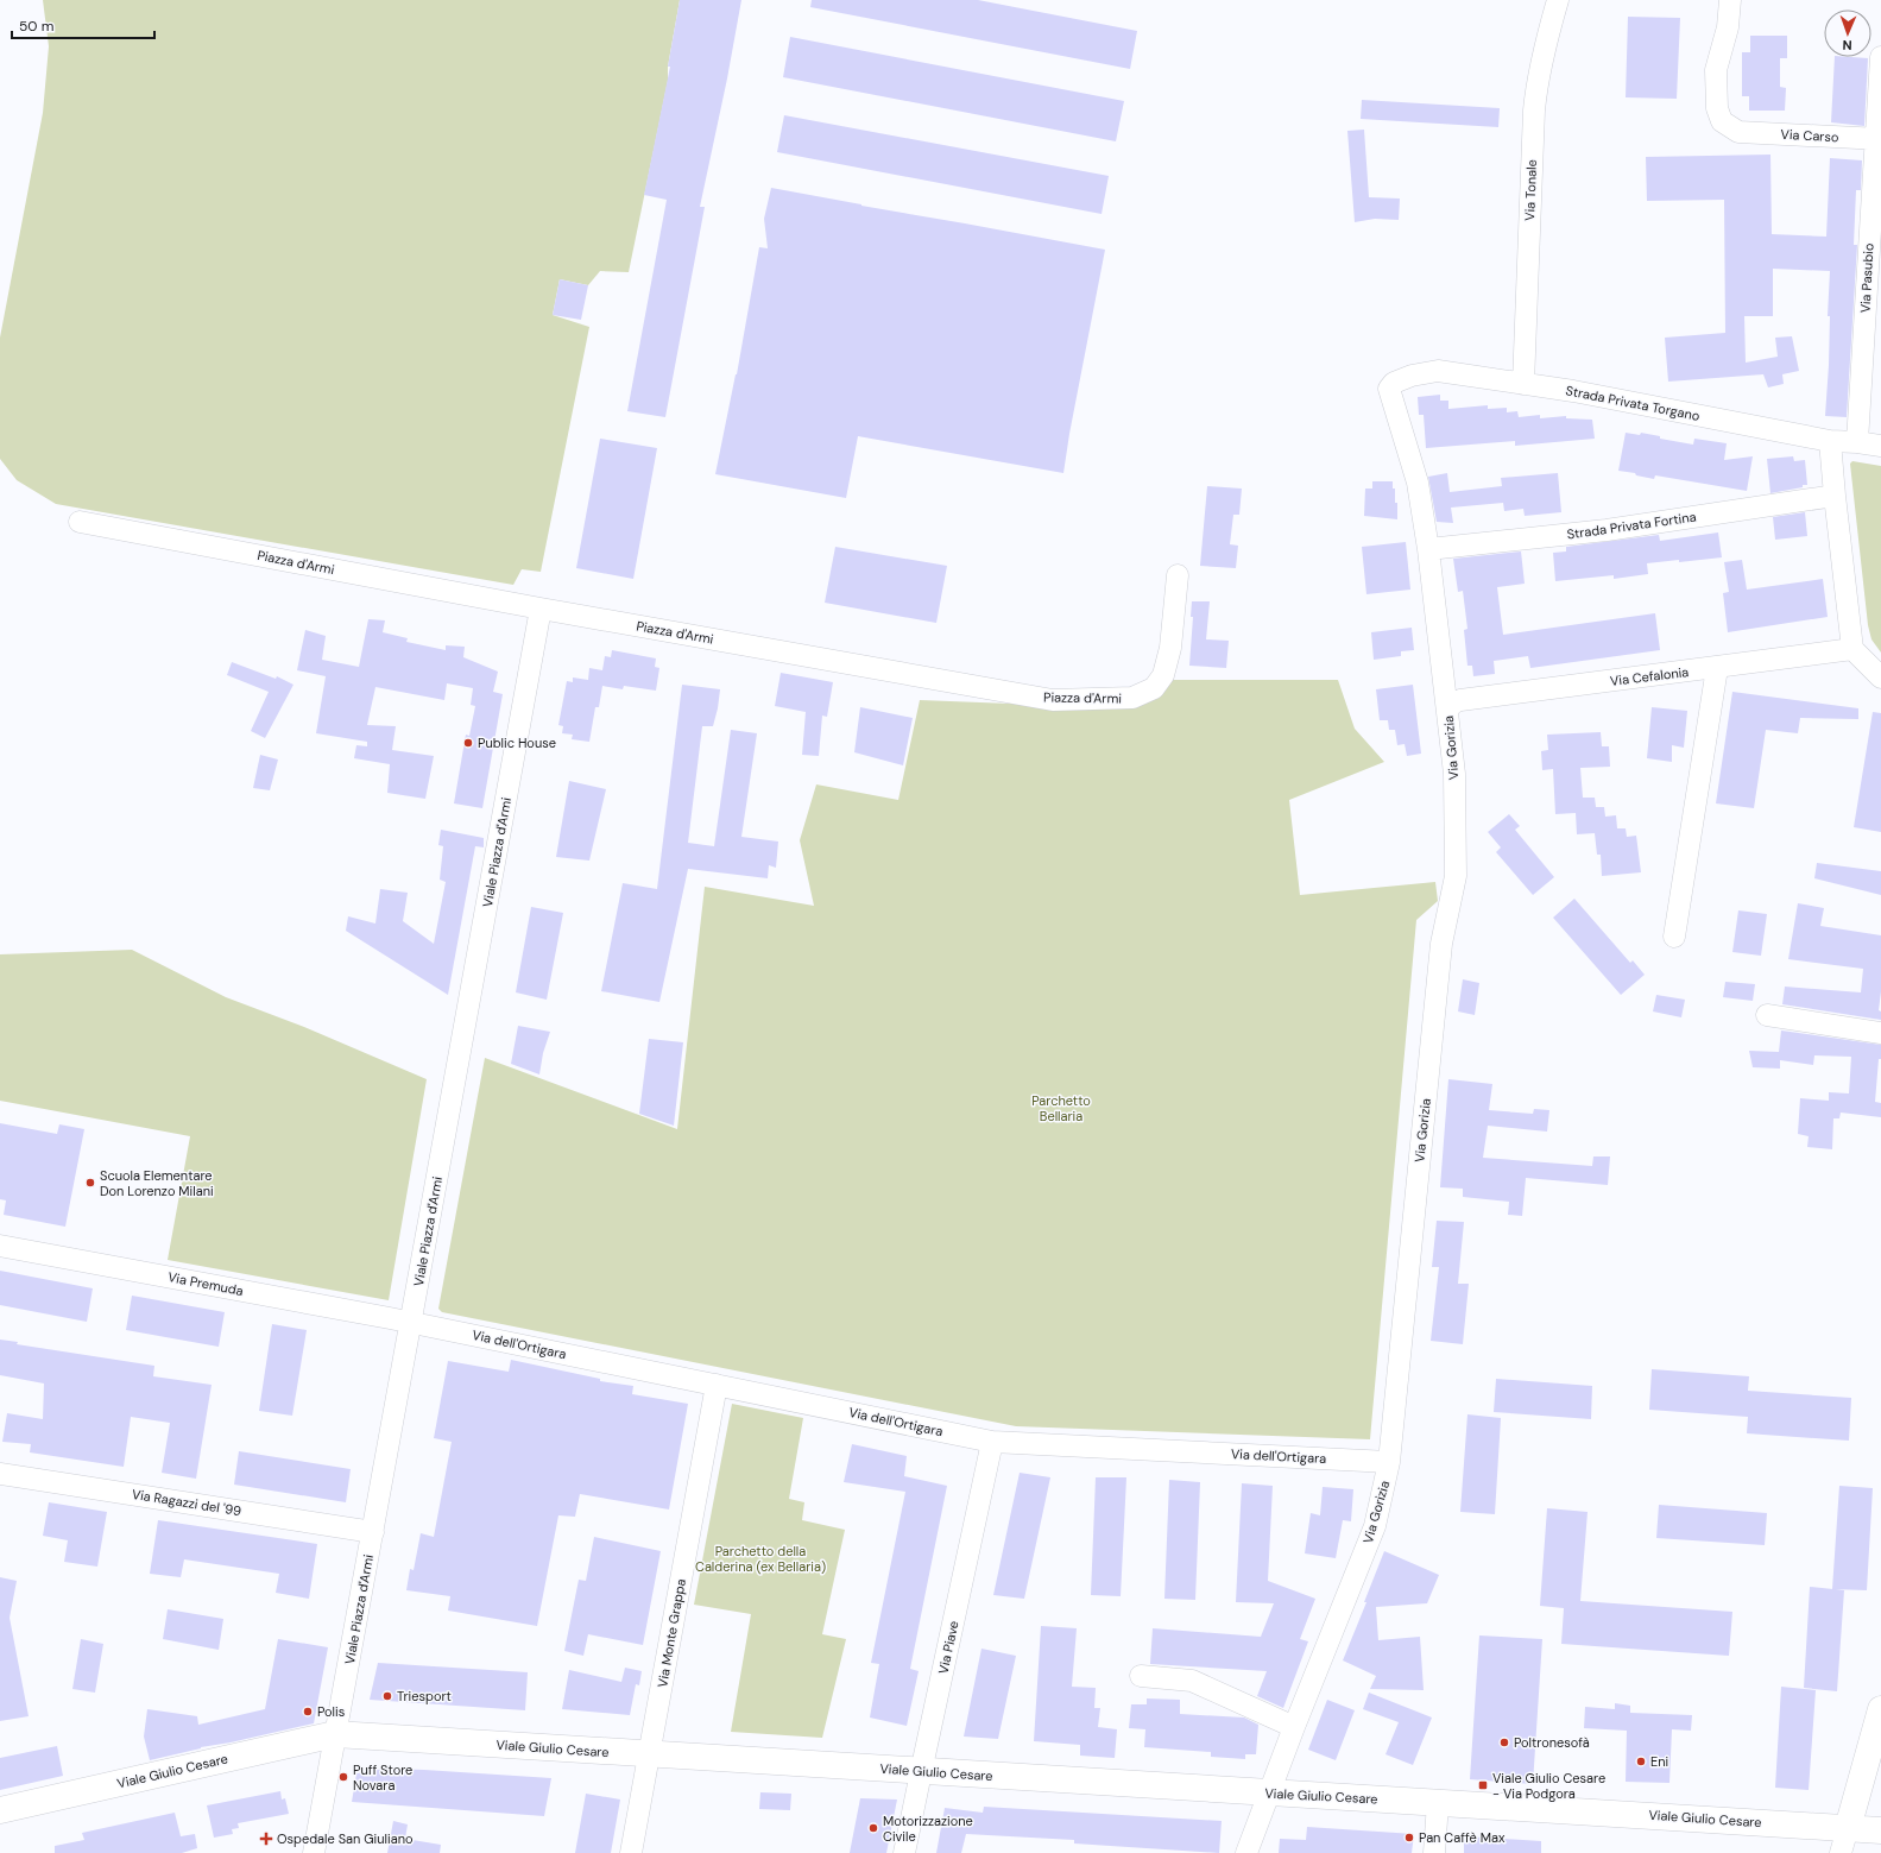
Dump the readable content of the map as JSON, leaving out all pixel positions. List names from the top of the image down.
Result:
{
  "streets": {
    "main road": ["Viale Giulio Cesare"],
    "street": [
      "Via Carso",
      "Via Tonale",
      "Via Pasubio",
      "Strada Privata Torgano",
      "Strada Privata Fortina",
      "Piazza d'Armi",
      "Via Cefalonia",
      "Via Gorizia",
      "Viale Piazza d'Armi",
      "Via Premuda",
      "Via dell'Ortigara",
      "Via Ragazzi del '99",
      "Via Monte Grappa",
      "Via Piave"
    ]
  },
  "crossings": [
    ["Via Carso", "Via Pasubio"],
    ["Via Tonale", "Strada Privata Torgano"],
    ["Via Pasubio", "Strada Privata Torgano"],
    ["Strada Privata Torgano", "Via Gorizia"],
    ["Strada Privata Fortina", "Via Gorizia"],
    ["Piazza d'Armi", "Viale Piazza d'Armi"],
    ["Via Cefalonia", "Via Gorizia"],
    ["Via Gorizia", "Via dell'Ortigara"],
    ["Via Gorizia", "Viale Giulio Cesare"],
    ["Viale Piazza d'Armi", "Via Premuda"],
    ["Viale Piazza d'Armi", "Via dell'Ortigara"],
    ["Viale Piazza d'Armi", "Via Ragazzi del '99"],
    ["Viale Piazza d'Armi", "Viale Giulio Cesare"],
    ["Via Premuda", "Via dell'Ortigara"],
    ["Via dell'Ortigara", "Via Monte Grappa"],
    ["Via dell'Ortigara", "Via Piave"],
    ["Via Monte Grappa", "Viale Giulio Cesare"],
    ["Via Piave", "Viale Giulio Cesare"]
  ],
  "parks": ["Parchetto Bellaria", "Parchetto della Calderina (ex Bellaria)"],
  "places": {
    "other": [
      "Public House",
      "Scuola Elementare Don Lorenzo Milani",
      "Triesport",
      "Polis",
      "Poltronesofà",
      "Eni",
      "Puff Store Novara",
      "Motorizzazione Civile",
      "Pan Caffè Max"
    ],
    "transit": ["Viale Giulio Cesare - Via Podgora"],
    "health": ["Ospedale San Giuliano"]
  },
  "scale_bar": "50 m",
  "north": "bottom"
}
